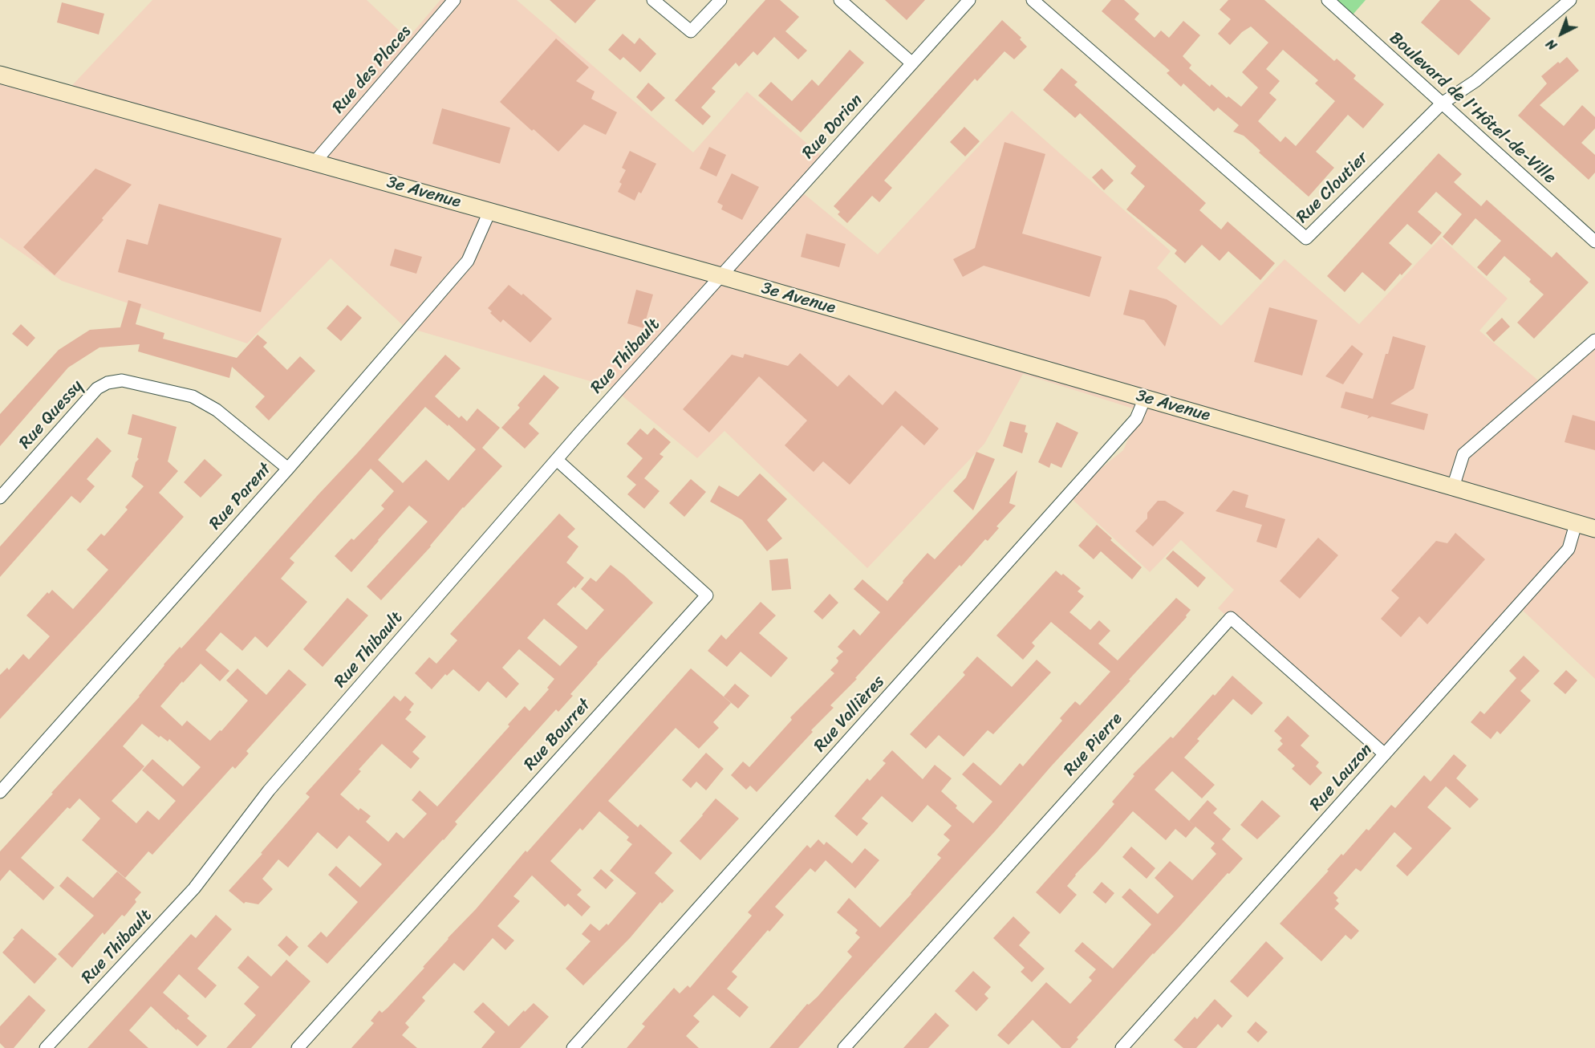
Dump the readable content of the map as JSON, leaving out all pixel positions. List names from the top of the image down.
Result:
{
  "streets": {
    "main road": ["3e Avenue"],
    "street": [
      "Rue des Places",
      "Boulevard de l'Hôtel-de-Ville",
      "Rue Dorion",
      "Rue Cloutier",
      "Rue Thibault",
      "Rue Quessy",
      "Rue Parent",
      "Rue Vallières",
      "Rue Bourret",
      "Rue Pierre",
      "Rue Lauzon"
    ]
  },
  "crossings": [
    ["Rue des Places", "3e Avenue"],
    ["Boulevard de l'Hôtel-de-Ville", "Rue Cloutier"],
    ["Rue Dorion", "3e Avenue"],
    ["Rue Dorion", "Rue Thibault"],
    ["3e Avenue", "Rue Thibault"],
    ["3e Avenue", "Rue Parent"],
    ["3e Avenue", "Rue Vallières"],
    ["3e Avenue", "Rue Lauzon"],
    ["Rue Thibault", "Rue Bourret"],
    ["Rue Quessy", "Rue Parent"],
    ["Rue Pierre", "Rue Lauzon"]
  ],
  "north": "bottom left"
}
